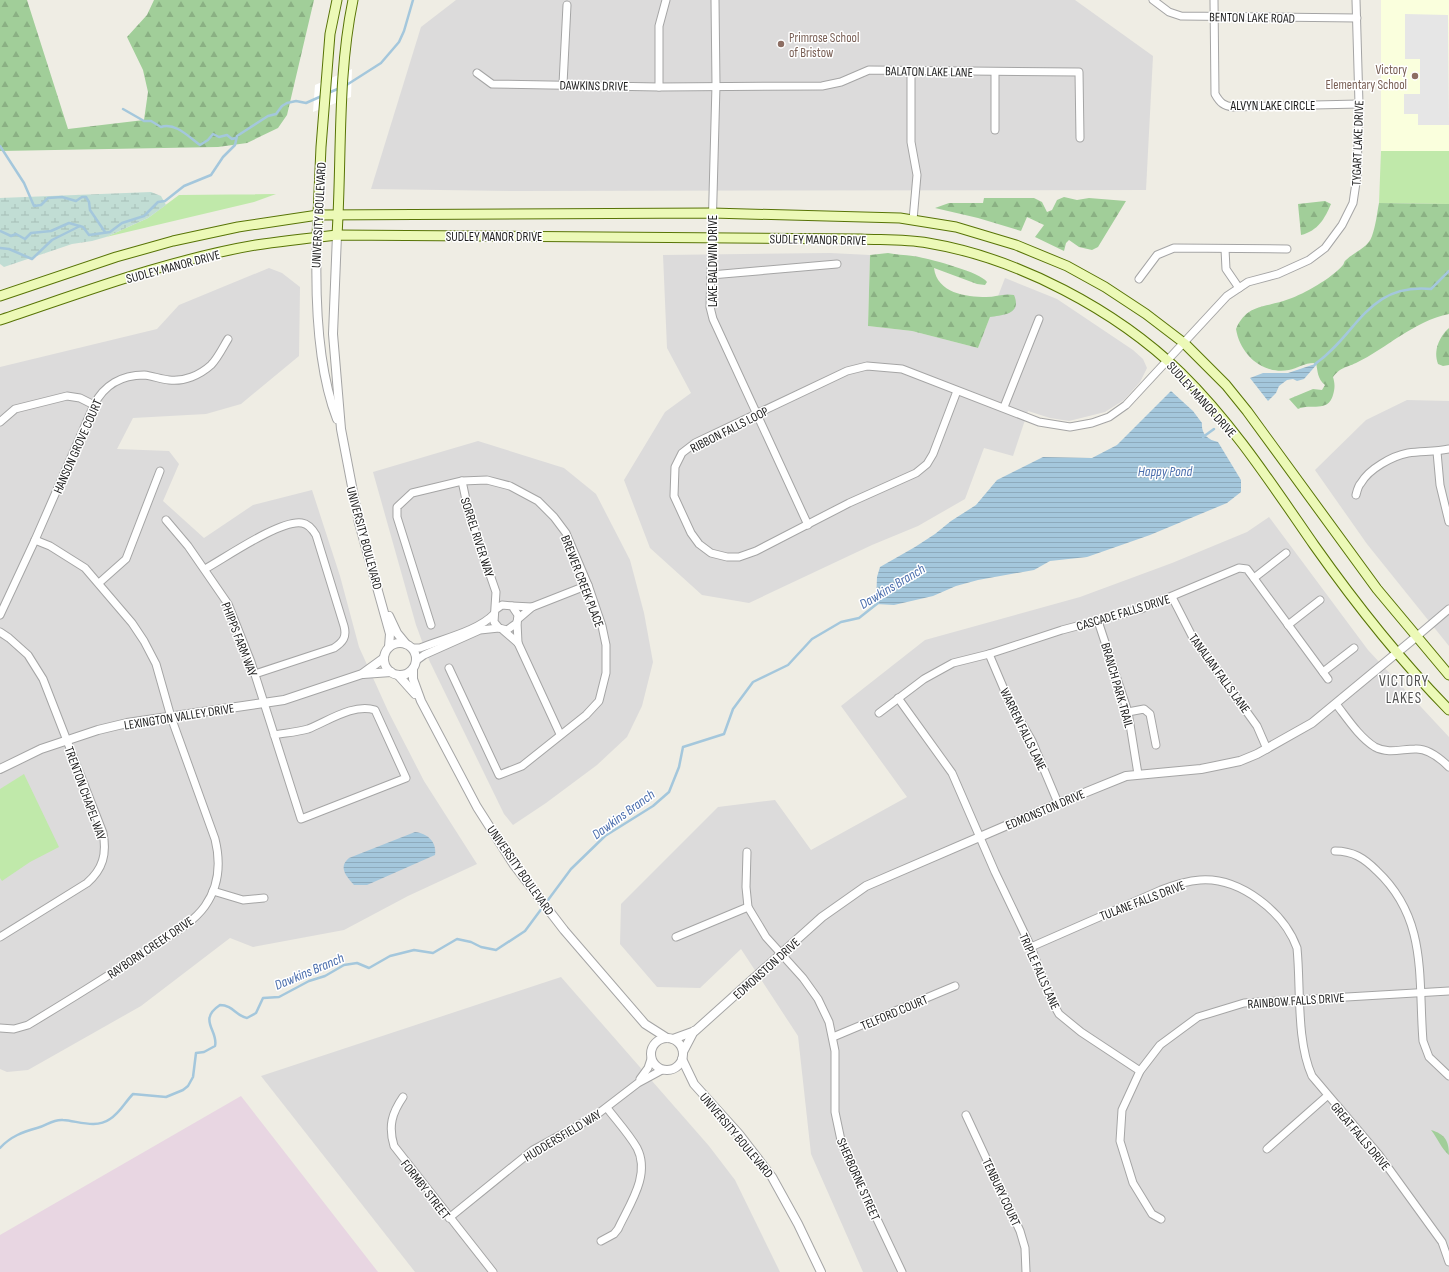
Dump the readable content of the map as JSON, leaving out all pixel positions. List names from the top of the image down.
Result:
{
  "streets": {
    "main road": ["UNIVERSITY BOULEVARD", "SUDLEY MANOR DRIVE"],
    "street": [
      "BENTON LAKE ROAD",
      "BALATON LAKE LANE",
      "DAWKINS DRIVE",
      "ALVYN LAKE CIRCLE",
      "TYGART LAKE DRIVE",
      "LAKE BALDWIN DRIVE",
      "RIBBON FALLS LOOP",
      "HANSON GROVE COURT",
      "SORREL RIVER WAY",
      "BREWER CREEK PLACE",
      "CASCADE FALLS DRIVE",
      "PHIPPS FARM WAY",
      "TANALIAN FALLS LANE",
      "BRANCH PARK TRAIL",
      "LEXINGTON VALLEY DRIVE",
      "WARREN FALLS LANE",
      "TRENTON CHAPEL WAY",
      "EDMONSTON DRIVE",
      "TULANE FALLS DRIVE",
      "RAYBORN CREEK DRIVE",
      "TRIPLE FALLS LANE",
      "RAINBOW FALLS DRIVE",
      "TELFORD COURT",
      "HUDDERSFIELD WAY",
      "GREAT FALLS DRIVE",
      "SHERBORNE STREET",
      "FORMBY STREET",
      "TENBURY COURT"
    ]
  },
  "crossings": [
    ["BENTON LAKE ROAD", "ALVYN LAKE CIRCLE"],
    ["BENTON LAKE ROAD", "TYGART LAKE DRIVE"],
    ["BALATON LAKE LANE", "DAWKINS DRIVE"],
    ["BALATON LAKE LANE", "LAKE BALDWIN DRIVE"],
    ["DAWKINS DRIVE", "LAKE BALDWIN DRIVE"],
    ["ALVYN LAKE CIRCLE", "TYGART LAKE DRIVE"],
    ["TYGART LAKE DRIVE", "SUDLEY MANOR DRIVE"],
    ["TYGART LAKE DRIVE", "RIBBON FALLS LOOP"],
    ["UNIVERSITY BOULEVARD", "SUDLEY MANOR DRIVE"],
    ["UNIVERSITY BOULEVARD", "LEXINGTON VALLEY DRIVE"],
    ["UNIVERSITY BOULEVARD", "EDMONSTON DRIVE"],
    ["UNIVERSITY BOULEVARD", "HUDDERSFIELD WAY"],
    ["SUDLEY MANOR DRIVE", "LAKE BALDWIN DRIVE"],
    ["SUDLEY MANOR DRIVE", "RIBBON FALLS LOOP"],
    ["SUDLEY MANOR DRIVE", "EDMONSTON DRIVE"],
    ["LAKE BALDWIN DRIVE", "RIBBON FALLS LOOP"],
    ["HANSON GROVE COURT", "RAYBORN CREEK DRIVE"],
    ["SORREL RIVER WAY", "BREWER CREEK PLACE"],
    ["CASCADE FALLS DRIVE", "TANALIAN FALLS LANE"],
    ["CASCADE FALLS DRIVE", "BRANCH PARK TRAIL"],
    ["CASCADE FALLS DRIVE", "WARREN FALLS LANE"],
    ["CASCADE FALLS DRIVE", "TRIPLE FALLS LANE"],
    ["PHIPPS FARM WAY", "LEXINGTON VALLEY DRIVE"],
    ["TANALIAN FALLS LANE", "EDMONSTON DRIVE"],
    ["BRANCH PARK TRAIL", "EDMONSTON DRIVE"],
    ["LEXINGTON VALLEY DRIVE", "TRENTON CHAPEL WAY"],
    ["LEXINGTON VALLEY DRIVE", "RAYBORN CREEK DRIVE"],
    ["WARREN FALLS LANE", "EDMONSTON DRIVE"],
    ["EDMONSTON DRIVE", "TRIPLE FALLS LANE"],
    ["EDMONSTON DRIVE", "HUDDERSFIELD WAY"],
    ["EDMONSTON DRIVE", "SHERBORNE STREET"],
    ["TULANE FALLS DRIVE", "TRIPLE FALLS LANE"],
    ["TULANE FALLS DRIVE", "RAINBOW FALLS DRIVE"],
    ["TULANE FALLS DRIVE", "GREAT FALLS DRIVE"],
    ["TRIPLE FALLS LANE", "RAINBOW FALLS DRIVE"],
    ["RAINBOW FALLS DRIVE", "GREAT FALLS DRIVE"],
    ["TELFORD COURT", "SHERBORNE STREET"],
    ["HUDDERSFIELD WAY", "FORMBY STREET"]
  ],
  "districts": ["VICTORY LAKES"],
  "water": ["Happy Pond", "Dawkins Branch"],
  "places": ["Primrose School of Bristow", "Victory Elementary School"]
}
